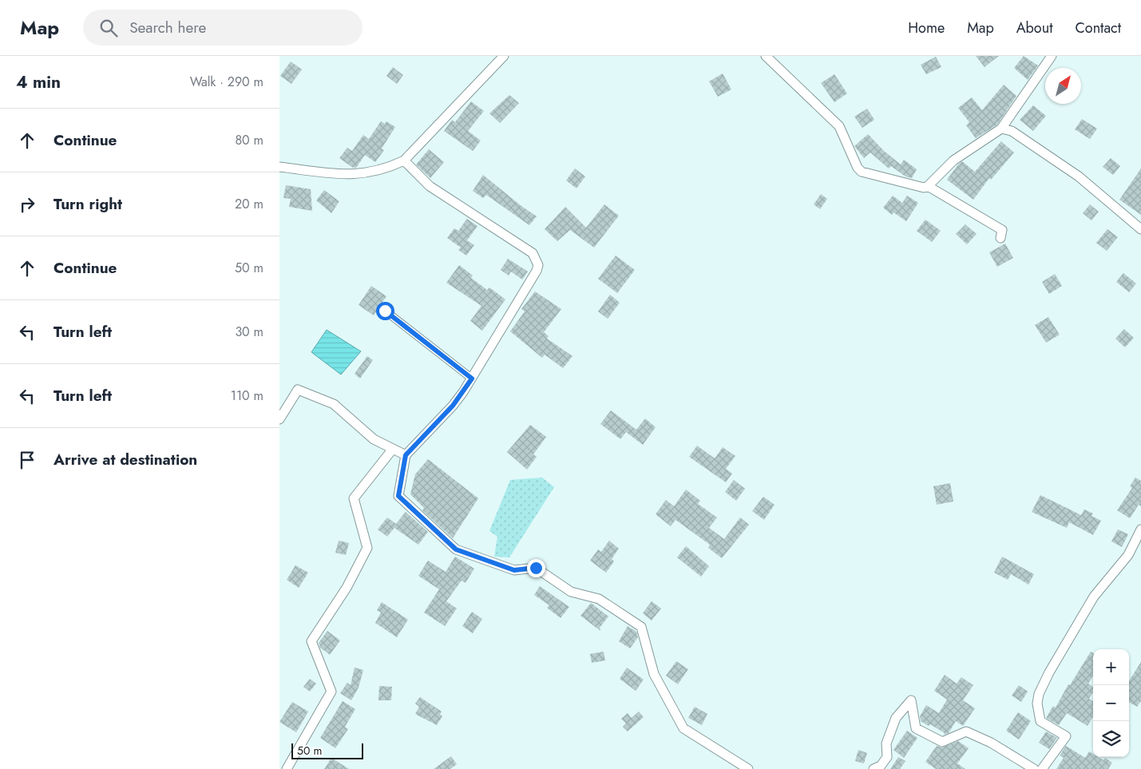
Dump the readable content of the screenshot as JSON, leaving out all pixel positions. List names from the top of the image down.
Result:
{
  "scale_bar": "50 m",
  "north": "top right",
  "page": {
    "header": "Map",
    "search": "Search here",
    "nav": [
      "Home",
      "Map",
      "About",
      "Contact"
    ],
    "heading": ["4 min", "Walk · 290 m"],
    "list": [
      ["Continue", "80 m"],
      ["Turn right", "20 m"],
      ["Continue", "50 m"],
      ["Turn left", "30 m"],
      ["Turn left", "110 m"],
      "Arrive at destination"
    ],
    "map_buttons": ["+", "−"],
    "scale": "50 m"
  }
}
